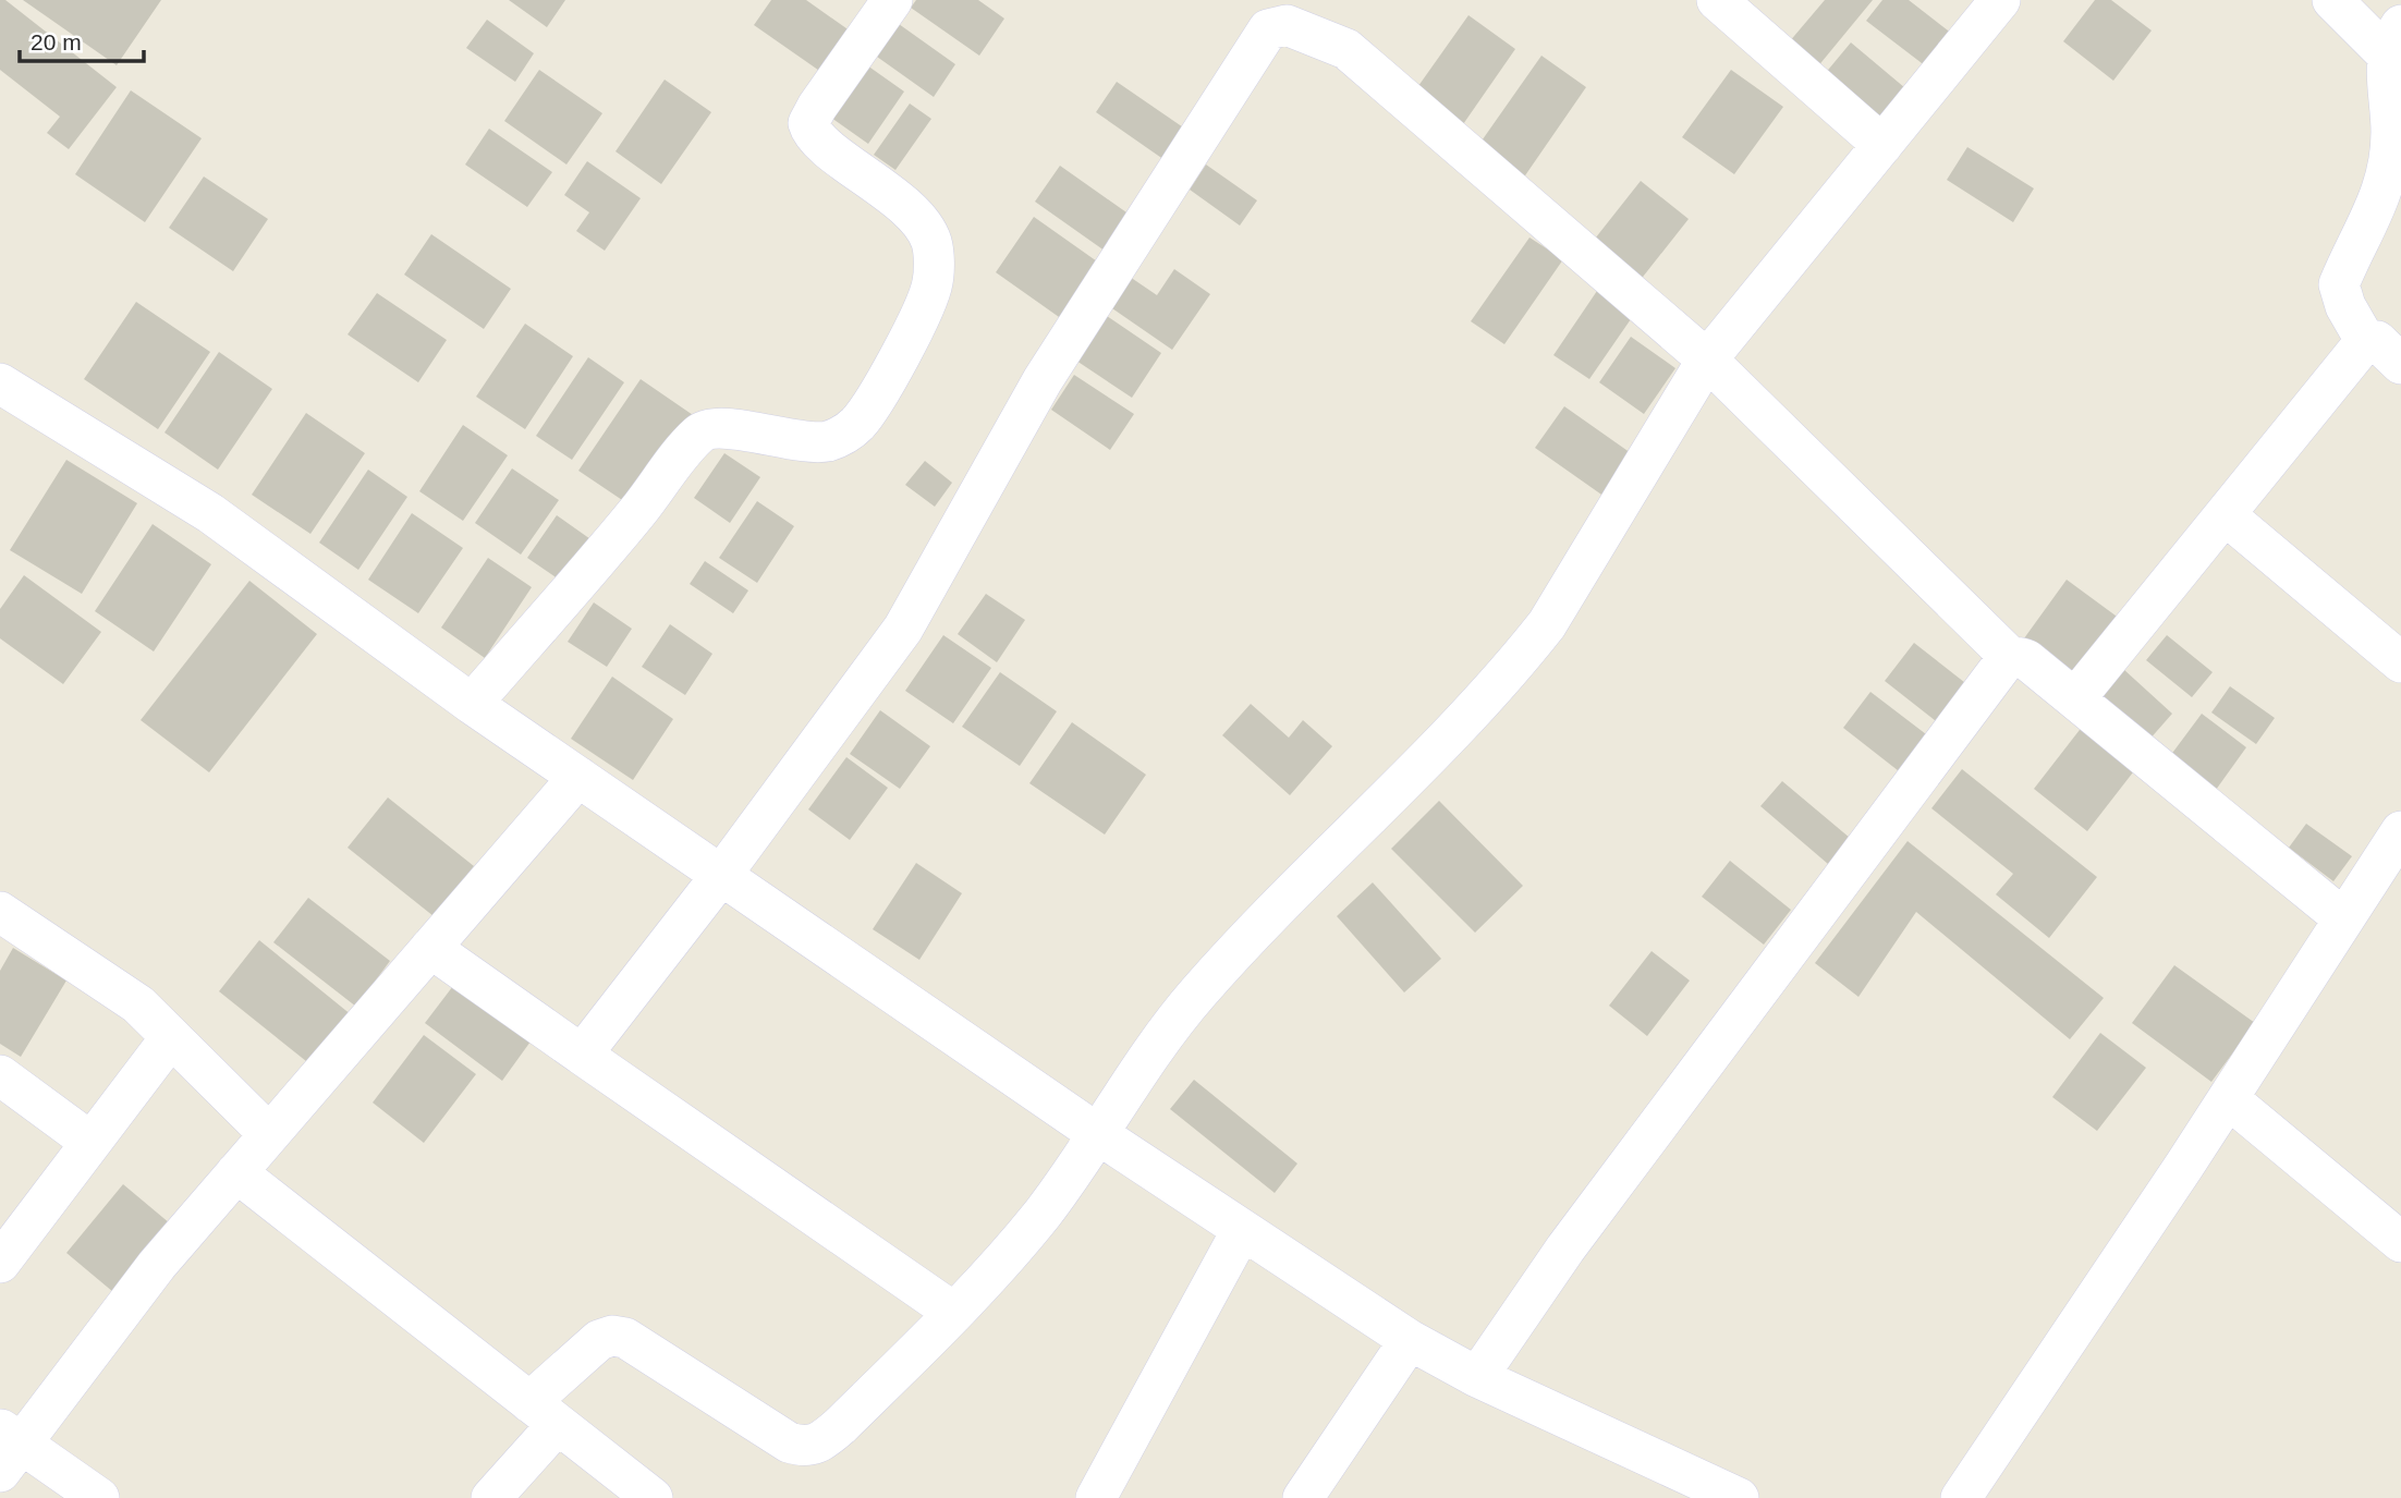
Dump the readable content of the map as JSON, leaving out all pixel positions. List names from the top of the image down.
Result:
{
  "scale_bar": "20 m"
}
